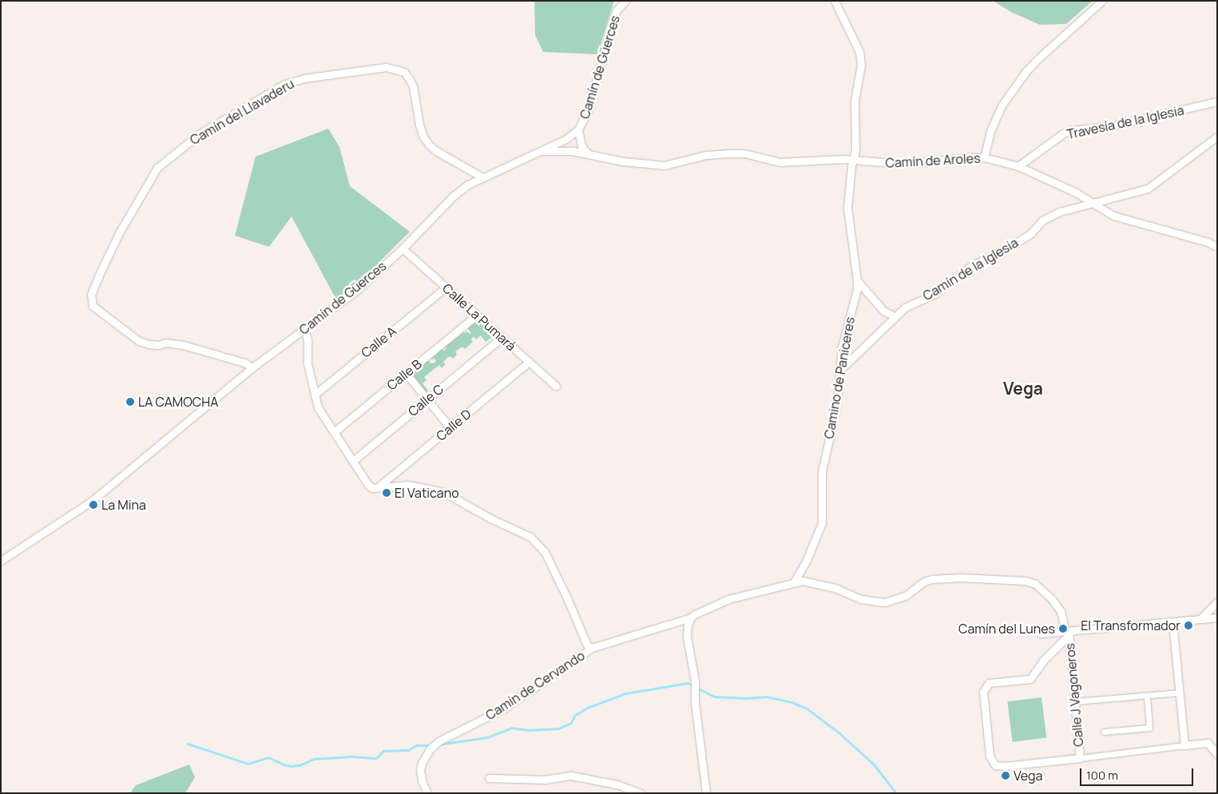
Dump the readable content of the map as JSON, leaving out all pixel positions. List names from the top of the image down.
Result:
{
  "streets": {
    "street": [
      "Camín de Güerces",
      "Camín del Llavaderu",
      "Travesía de la Iglesia",
      "Camín de Aroles",
      "Camín de la Iglesia",
      "Calle La Pumará",
      "Calle A",
      "Calle B",
      "Camino de Paniceres",
      "Calle C",
      "Calle D",
      "Camín de Cervando",
      "Calle J Vagoneros"
    ]
  },
  "crossings": [
    ["Camín de Güerces", "Camín del Llavaderu"],
    ["Camín de Güerces", "Camín de Aroles"],
    ["Camín de Güerces", "Calle La Pumará"],
    ["Travesía de la Iglesia", "Camín de Aroles"],
    ["Camín de Aroles", "Camín de la Iglesia"],
    ["Camín de Aroles", "Camino de Paniceres"],
    ["Camín de la Iglesia", "Camino de Paniceres"],
    ["Calle La Pumará", "Calle D"],
    ["Camino de Paniceres", "Calle J Vagoneros"]
  ],
  "districts": ["Vega"],
  "places": [
    "LA CAMOCHA",
    "El Vaticano",
    "La Mina",
    "El Transformador",
    "Camín del Lunes",
    "Vega"
  ],
  "scale_bar": "100 m"
}
